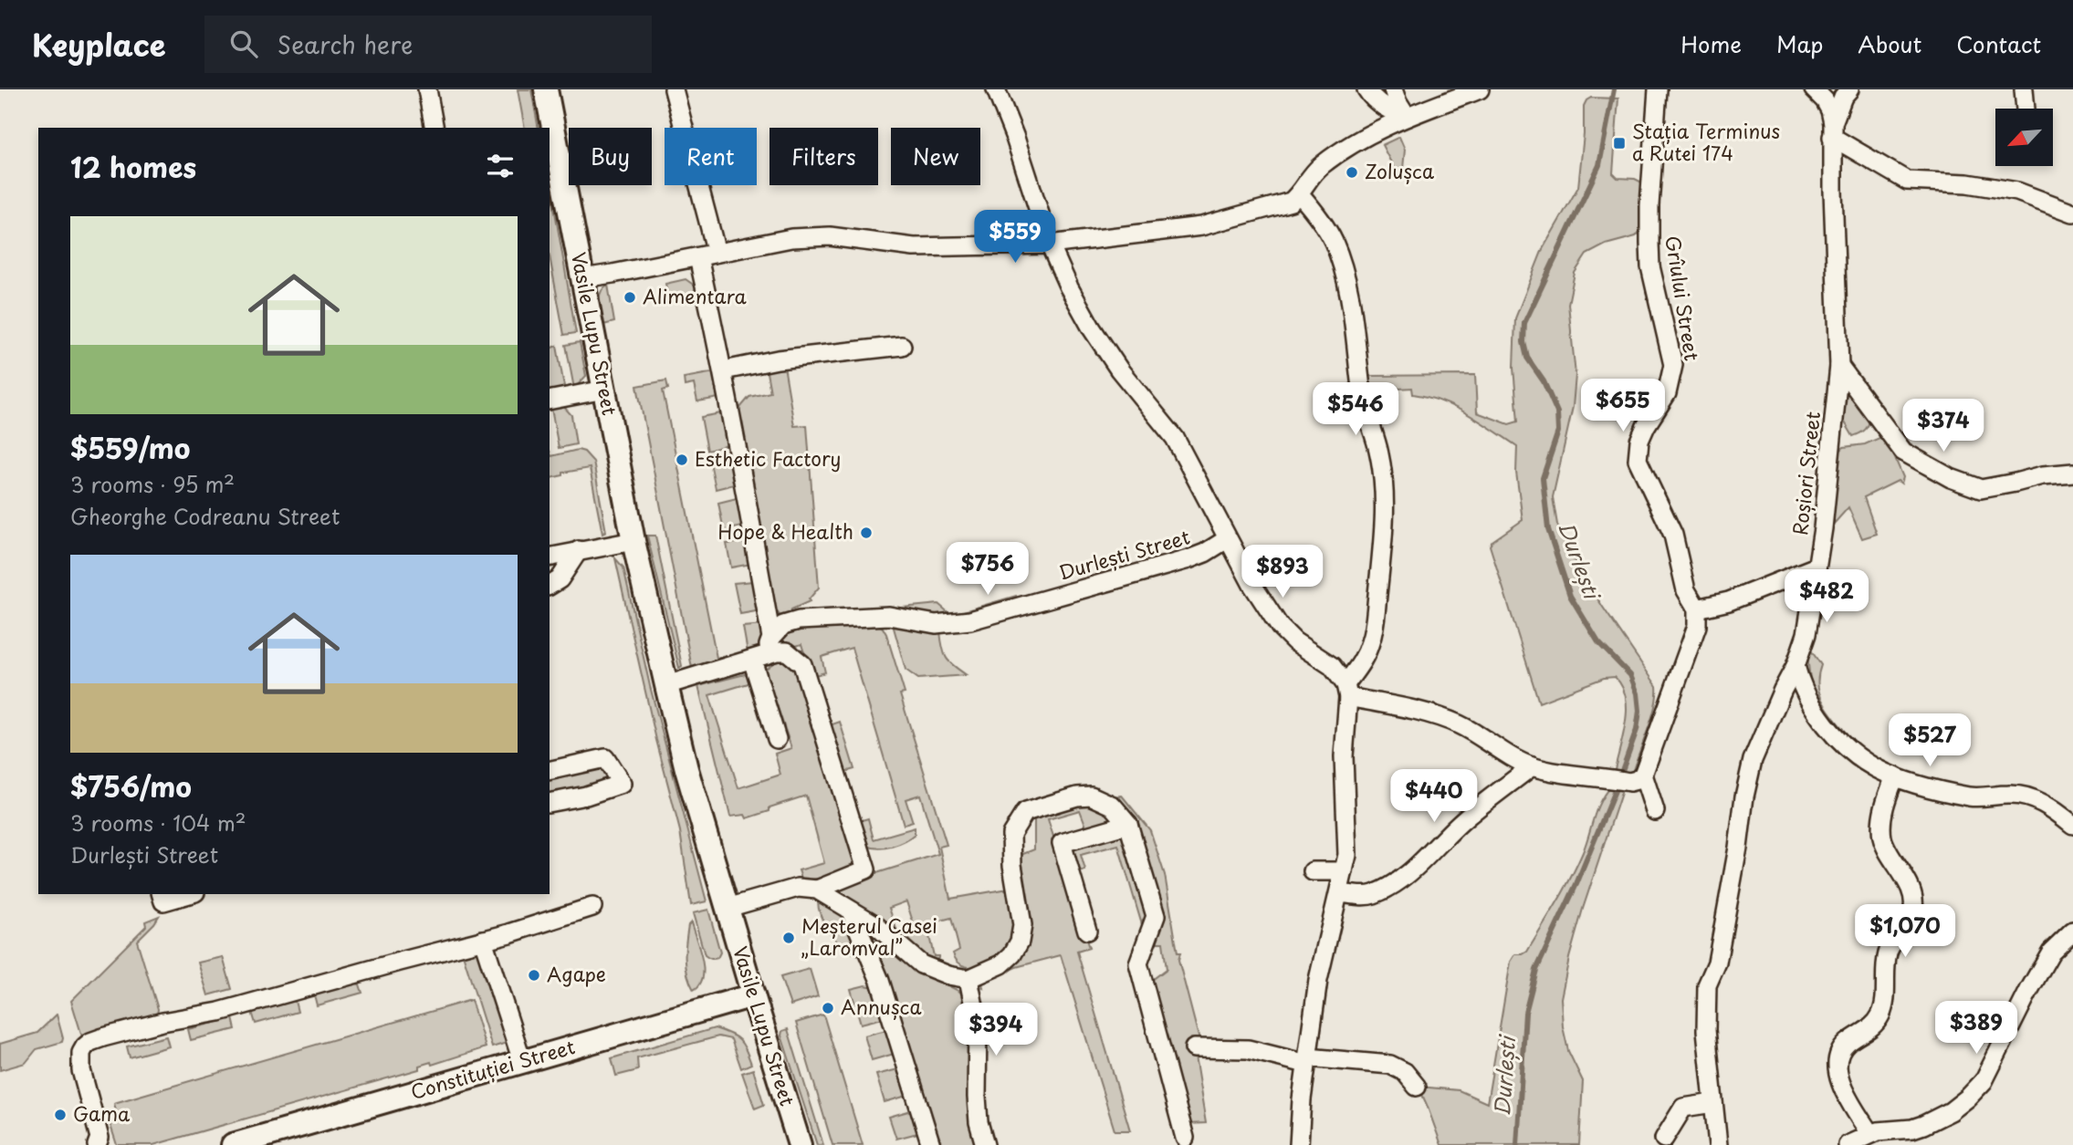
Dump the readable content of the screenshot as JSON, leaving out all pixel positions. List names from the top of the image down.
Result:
{
  "streets": {
    "main road": ["Vasile Lupu Street", "Constituției Street"],
    "street": ["Grîului Street", "Roșiori Street", "Durlești Street"]
  },
  "crossings": [
    ["Vasile Lupu Street", "Constituției Street"]
  ],
  "water": ["Durlești"],
  "places": {
    "transit": ["Stația Terminus a Rutei 174"],
    "other": [
      "Zolușca",
      "Alimentara",
      "Esthetic Factory",
      "Hope & Health",
      "Meșterul Casei „Laromval”",
      "Agape",
      "Annușca",
      "Gama"
    ]
  },
  "north": "bottom left",
  "page": {
    "header": "Keyplace",
    "search": "Search here",
    "nav": [
      "Home",
      "Map",
      "About",
      "Contact"
    ],
    "chip": [
      "Buy",
      "Rent",
      "Filters",
      "New"
    ],
    "heading": "12 homes",
    "list": [
      {
        "name": "$559/mo",
        "note": "3 rooms · 95 m² · Gheorghe Codreanu Street"
      },
      {
        "name": "$756/mo",
        "note": "3 rooms · 104 m² · Durlești Street"
      }
    ],
    "price": [
      "$559",
      "$655",
      "$546",
      "$374",
      "$756",
      "$893",
      "$482",
      "$527",
      "$440",
      "$1,070",
      "$389",
      "$394"
    ]
  }
}
